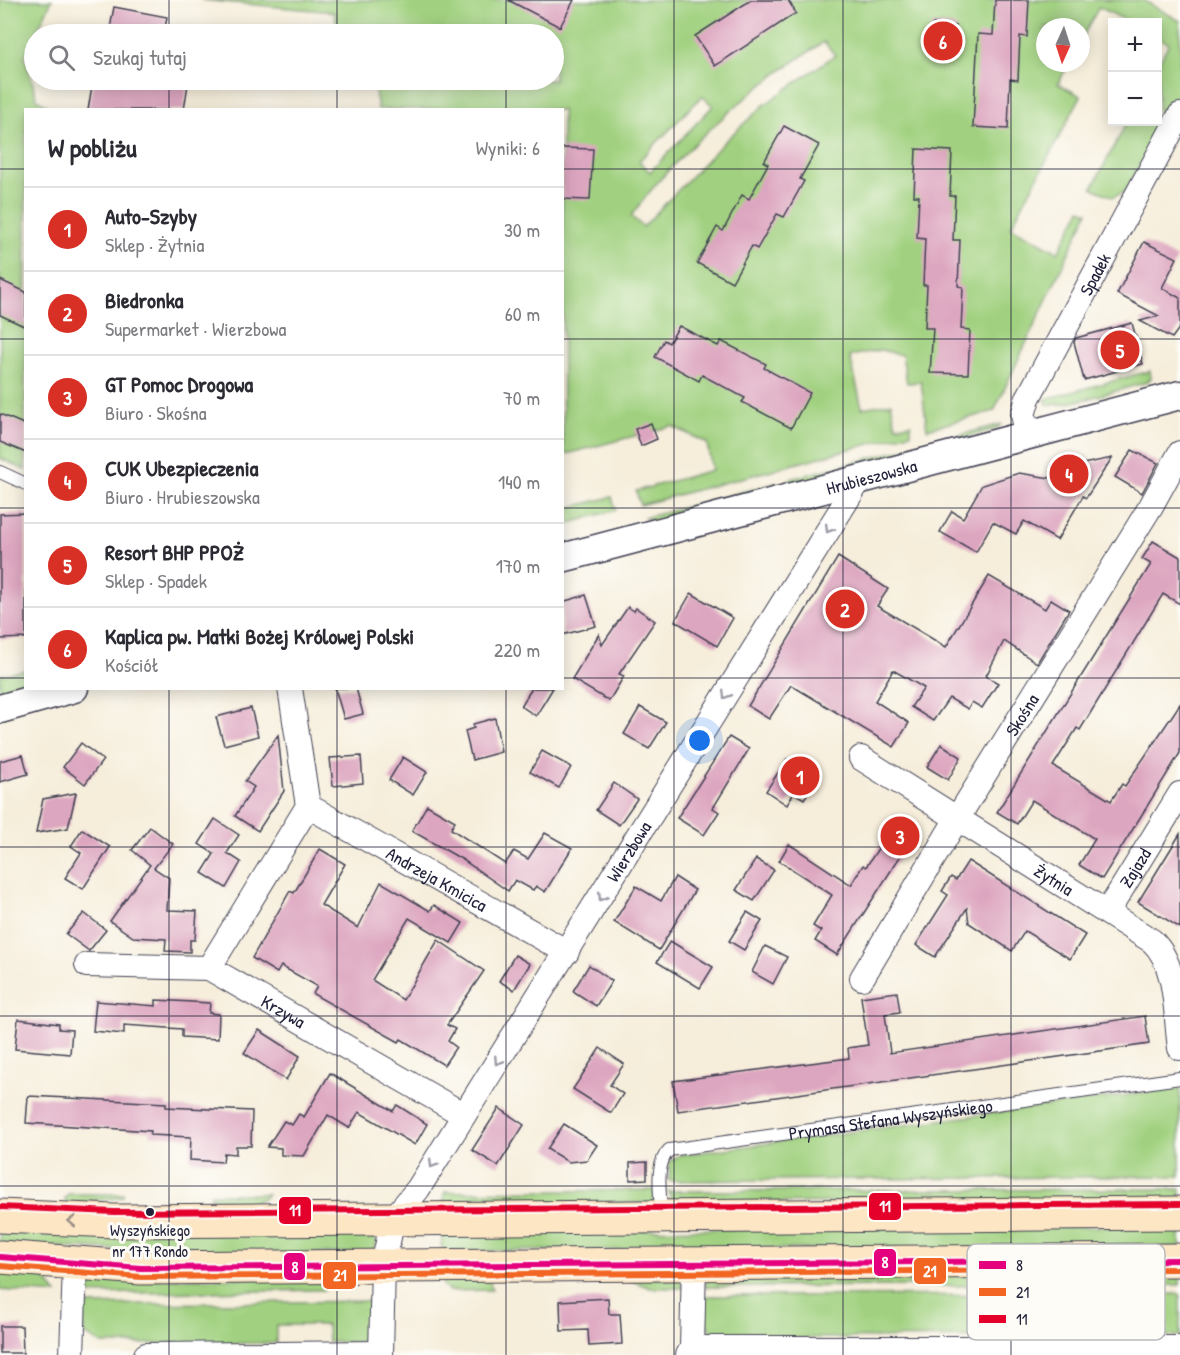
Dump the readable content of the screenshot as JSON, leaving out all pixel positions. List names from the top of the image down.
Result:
{
  "streets": {
    "street": [
      "Spadek",
      "Hrubieszowska",
      "Skośna",
      "Wierzbowa",
      "Zajazd",
      "Żytnia",
      "Andrzeja Kmicica",
      "Krzywa"
    ],
    "lane": ["Prymasa Stefana Wyszyńskiego"]
  },
  "crossings": [
    ["Spadek", "Hrubieszowska"],
    ["Hrubieszowska", "Wierzbowa"],
    ["Skośna", "Żytnia"],
    ["Wierzbowa", "Andrzeja Kmicica"],
    ["Wierzbowa", "Krzywa"],
    ["Zajazd", "Żytnia"]
  ],
  "one_way": ["Wierzbowa"],
  "places": ["Wyszyńskiego nr 177 Rondo"],
  "lines": ["transit line 11", "transit line 8", "transit line 21"],
  "legend": ["8", "21", "11"],
  "north": "bottom",
  "page": {
    "map_buttons": ["+", "−"],
    "pins": [
      "6",
      "5",
      "4",
      "2",
      "1",
      "3"
    ],
    "search": "Szukaj tutaj",
    "heading": ["W pobliżu", "Wyniki: 6"],
    "list": [
      {
        "mark": "1",
        "name": "Auto-Szyby",
        "note": "Sklep · Żytnia",
        "value": "30 m"
      },
      {
        "mark": "2",
        "name": "Biedronka",
        "note": "Supermarket · Wierzbowa",
        "value": "60 m"
      },
      {
        "mark": "3",
        "name": "GT Pomoc Drogowa",
        "note": "Biuro · Skośna",
        "value": "70 m"
      },
      {
        "mark": "4",
        "name": "CUK Ubezpieczenia",
        "note": "Biuro · Hrubieszowska",
        "value": "140 m"
      },
      {
        "mark": "5",
        "name": "Resort BHP PPOŻ",
        "note": "Sklep · Spadek",
        "value": "170 m"
      },
      {
        "mark": "6",
        "name": "Kaplica pw. Matki Bożej Królowej Polski",
        "note": "Kościół",
        "value": "220 m"
      }
    ]
  }
}
